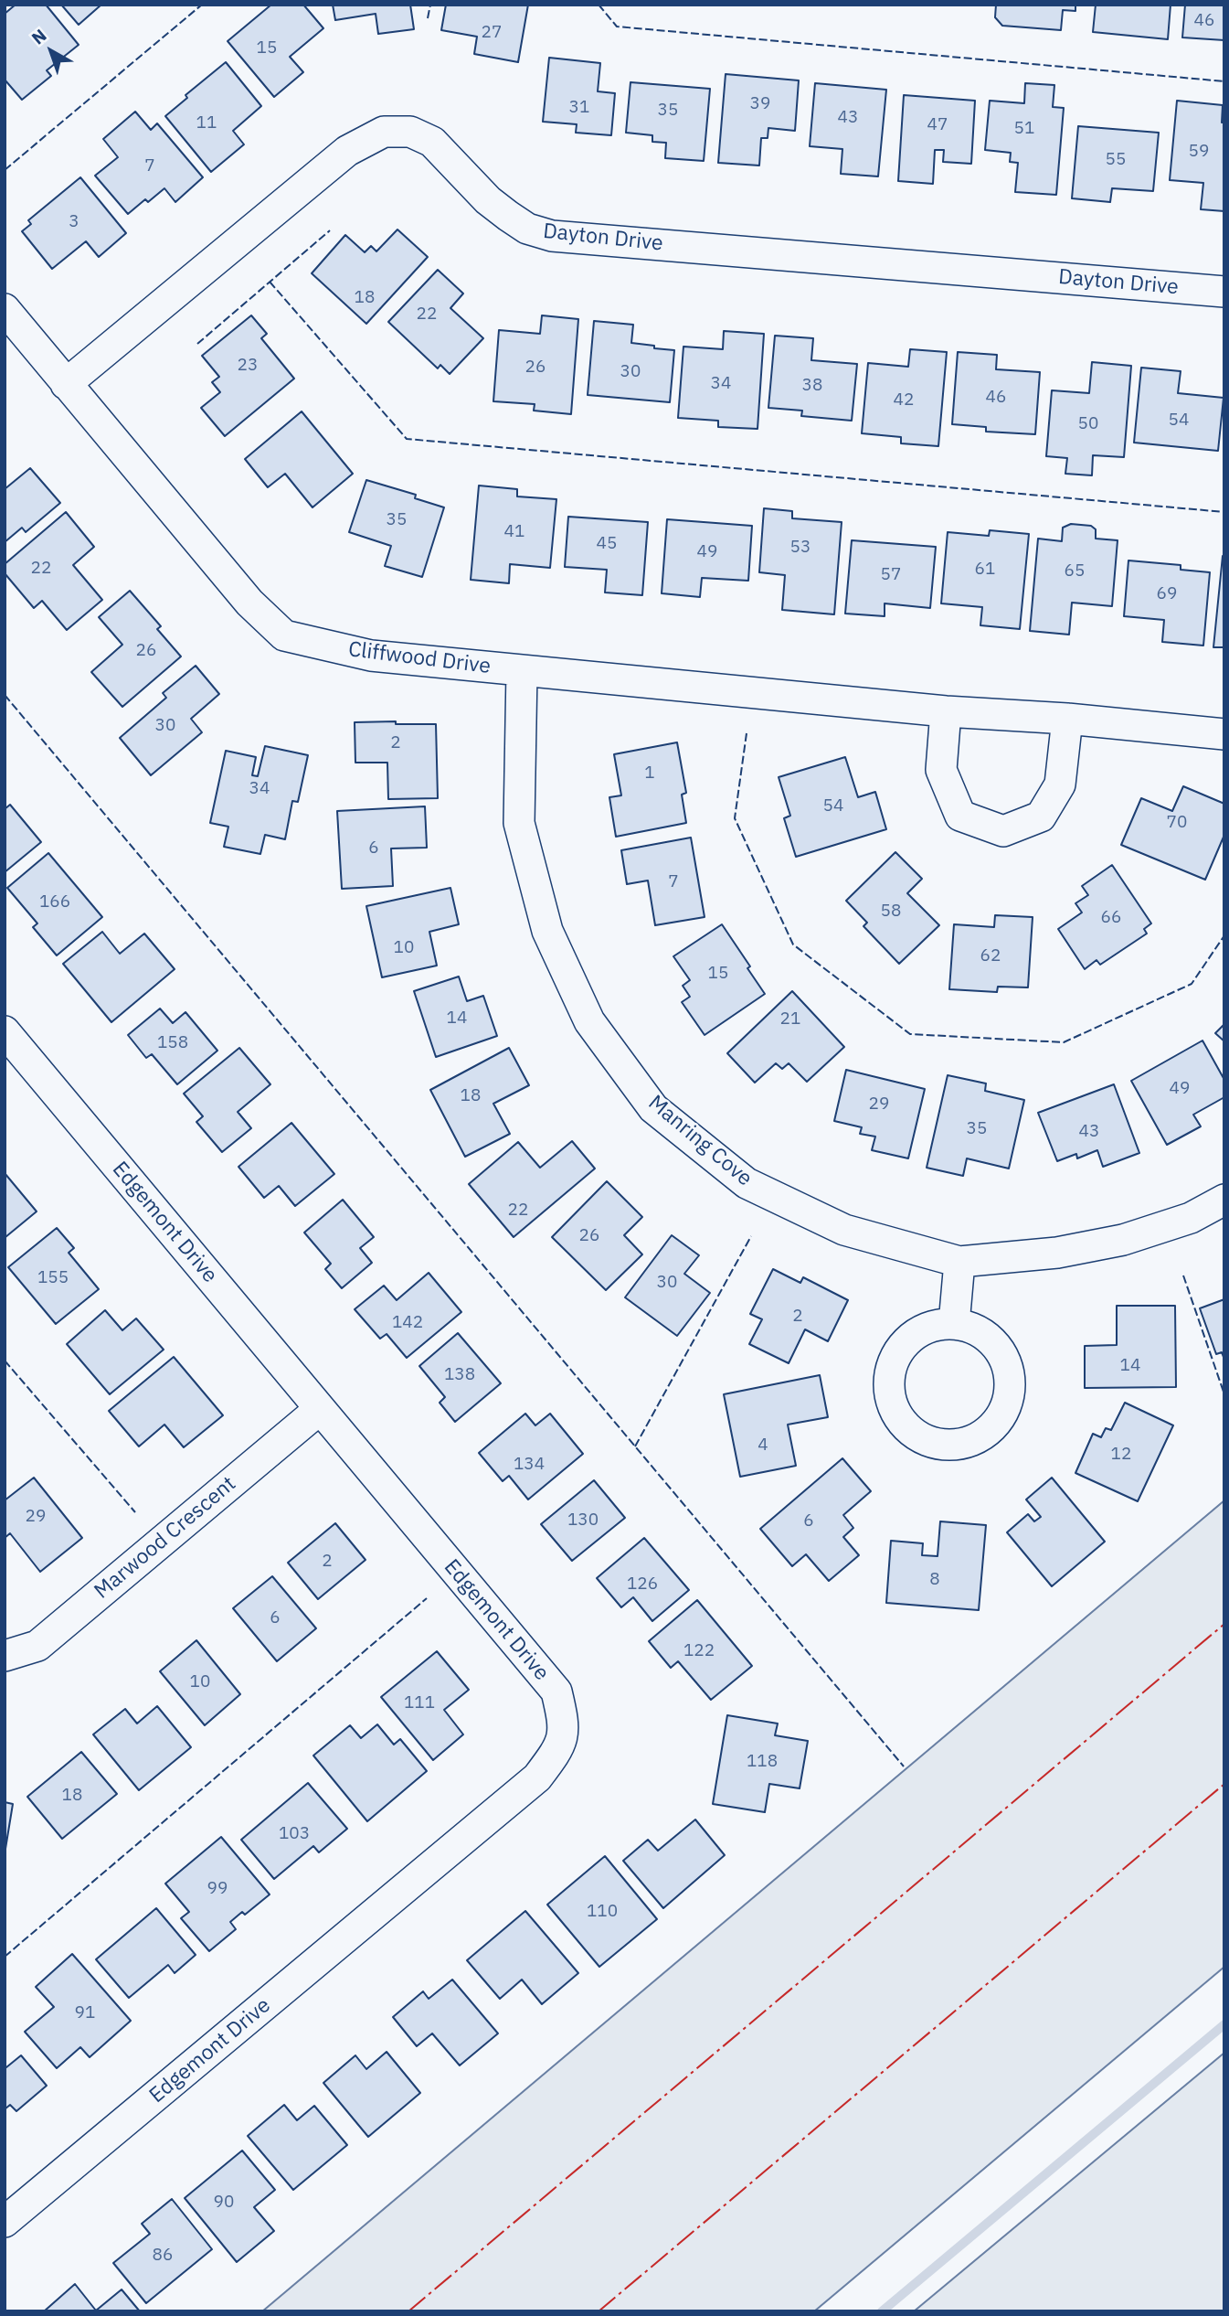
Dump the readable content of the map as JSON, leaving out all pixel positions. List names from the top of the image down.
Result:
{
  "streets": {
    "street": [
      "Dayton Drive",
      "Cliffwood Drive",
      "Manring Cove",
      "Edgemont Drive",
      "Marwood Crescent"
    ]
  },
  "crossings": [
    ["Dayton Drive", "Cliffwood Drive"],
    ["Cliffwood Drive", "Manring Cove"],
    ["Edgemont Drive", "Marwood Crescent"]
  ],
  "house_numbers": [
    "46",
    "27",
    "15",
    "39",
    "31",
    "35",
    "43",
    "11",
    "47",
    "51",
    "59",
    "55",
    "7",
    "3",
    "18",
    "22",
    "23",
    "26",
    "30",
    "34",
    "38",
    "46",
    "42",
    "54",
    "50",
    "35",
    "41",
    "45",
    "53",
    "49",
    "22",
    "61",
    "65",
    "57",
    "69",
    "26",
    "30",
    "2",
    "1",
    "34",
    "54",
    "70",
    "6",
    "7",
    "166",
    "58",
    "66",
    "10",
    "62",
    "15",
    "14",
    "21",
    "158",
    "49",
    "18",
    "29",
    "35",
    "43",
    "22",
    "26",
    "155",
    "30",
    "2",
    "142",
    "14",
    "138",
    "4",
    "12",
    "134",
    "29",
    "130",
    "6",
    "2",
    "8",
    "126",
    "6",
    "122",
    "10",
    "111",
    "118",
    "18",
    "103",
    "99",
    "110",
    "91",
    "90",
    "86"
  ],
  "north": "top left"
}
